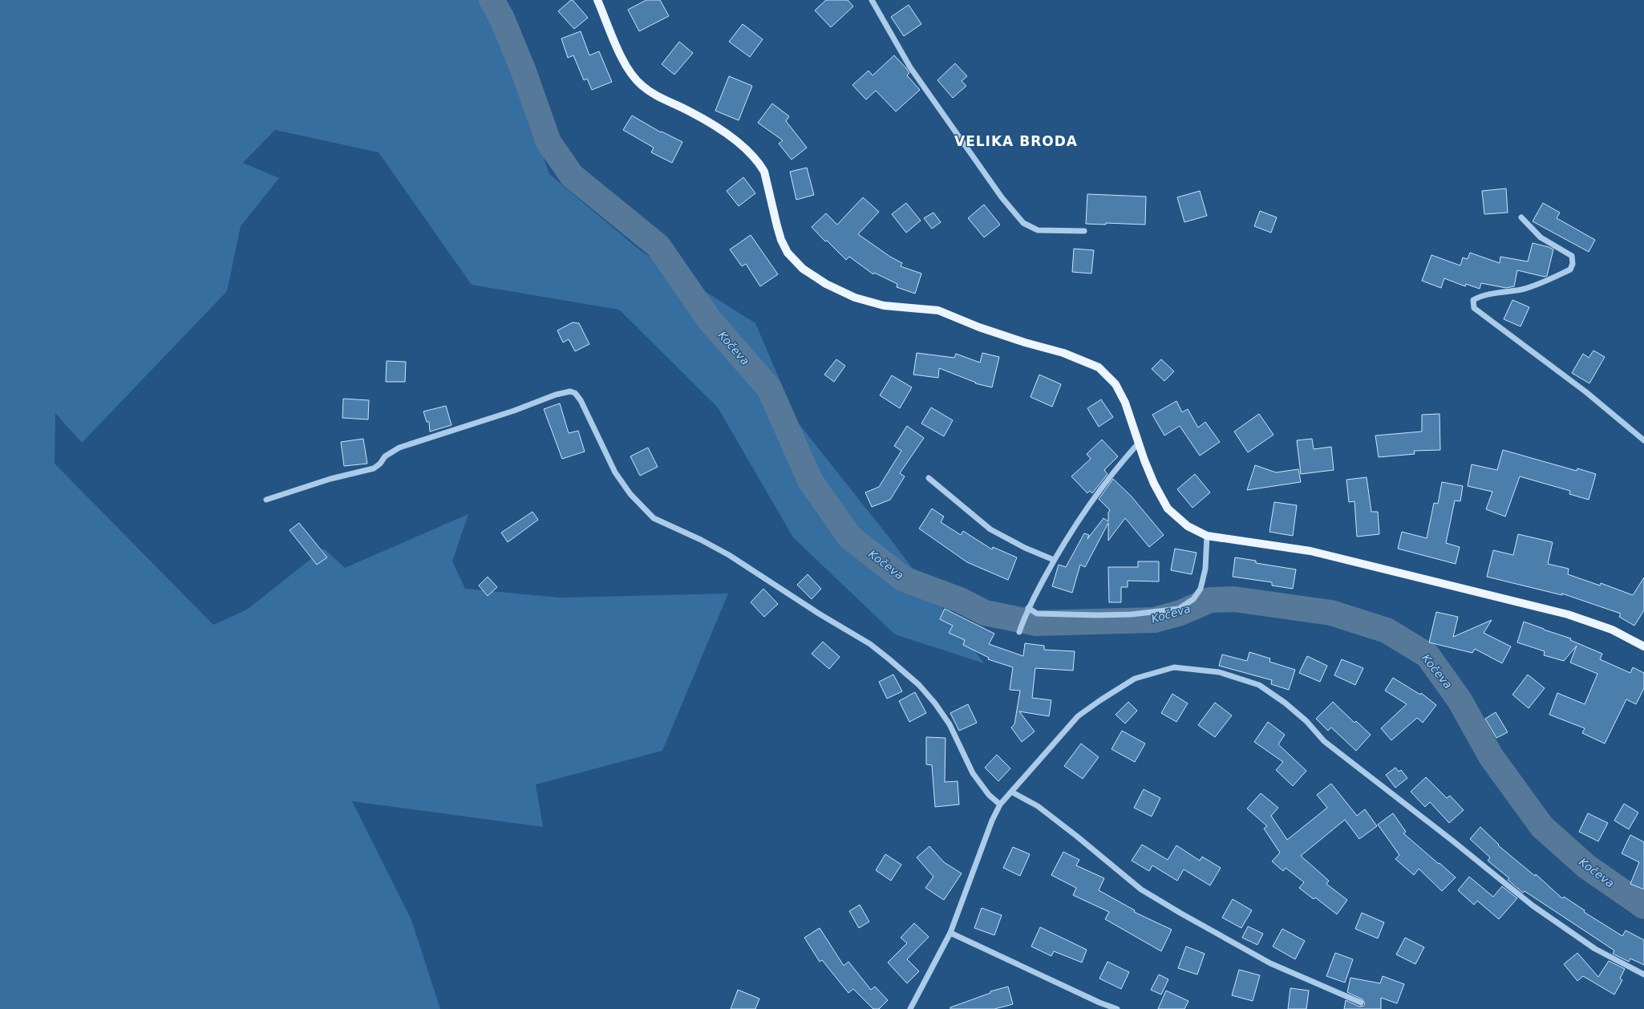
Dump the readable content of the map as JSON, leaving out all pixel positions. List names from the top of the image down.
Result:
{
  "districts": ["VELIKA BRODA"],
  "water": ["Kočeva"]
}
